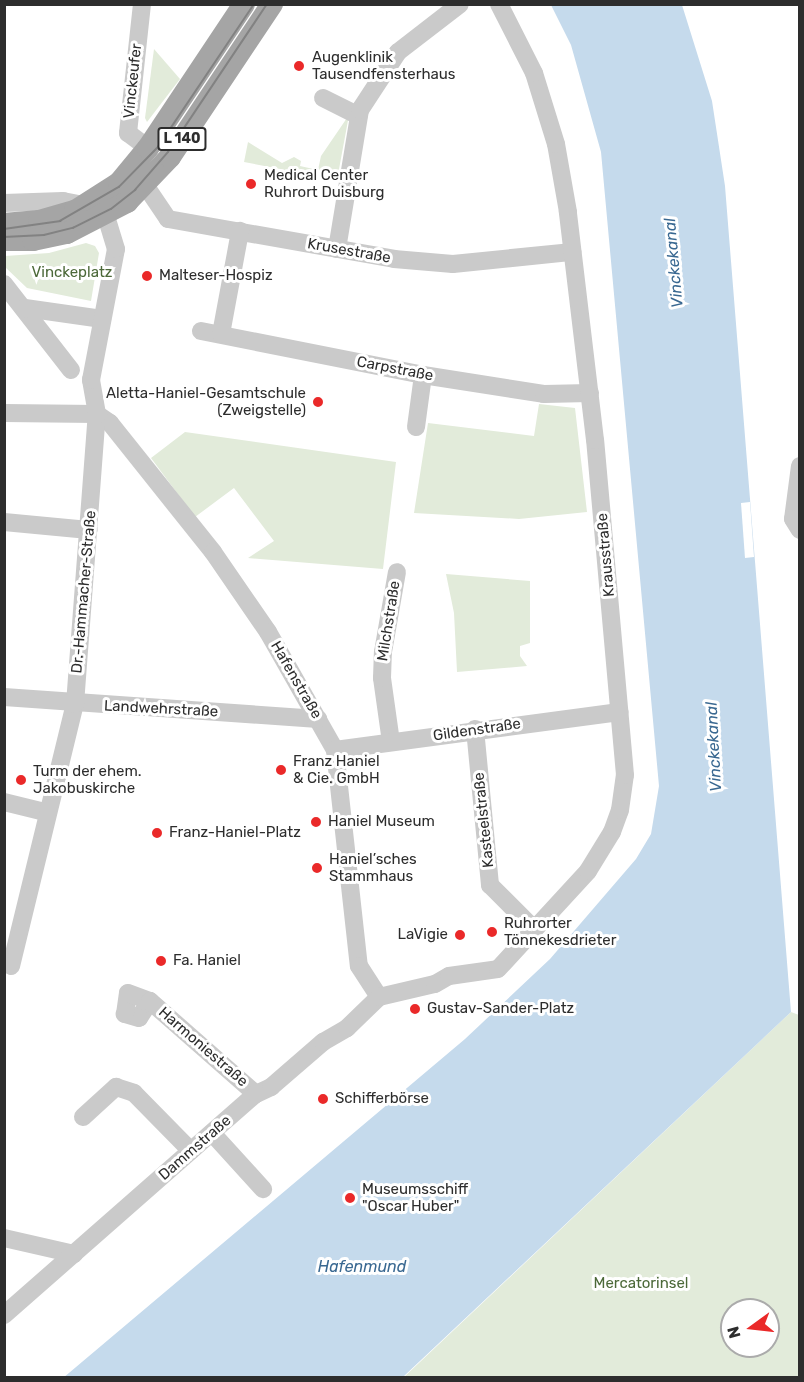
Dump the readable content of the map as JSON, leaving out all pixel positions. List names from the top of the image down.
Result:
{
  "streets": {
    "main road": ["L 140"],
    "street": [
      "Vinckeufer",
      "Krusestraße",
      "Carpstraße",
      "Krausstraße",
      "Dr.-Hammacher-Straße",
      "Milchstraße",
      "Hafenstraße",
      "Landwehrstraße",
      "Gildenstraße",
      "Kasteelstraße",
      "Harmoniestraße",
      "Dammstraße"
    ]
  },
  "crossings": [
    ["Vinckeufer", "L 140"],
    ["L 140", "Krusestraße"],
    ["L 140", "Dr.-Hammacher-Straße"],
    ["Krusestraße", "Krausstraße"],
    ["Carpstraße", "Krausstraße"],
    ["Krausstraße", "Hafenstraße"],
    ["Krausstraße", "Gildenstraße"],
    ["Krausstraße", "Kasteelstraße"],
    ["Krausstraße", "Dammstraße"],
    ["Dr.-Hammacher-Straße", "Hafenstraße"],
    ["Dr.-Hammacher-Straße", "Landwehrstraße"],
    ["Milchstraße", "Gildenstraße"],
    ["Hafenstraße", "Landwehrstraße"],
    ["Hafenstraße", "Gildenstraße"],
    ["Hafenstraße", "Dammstraße"],
    ["Gildenstraße", "Kasteelstraße"],
    ["Harmoniestraße", "Dammstraße"]
  ],
  "water": ["Vinckekanal", "Hafenmund"],
  "parks": ["Vinckeplatz", "Mercatorinsel"],
  "places": [
    "Augenklinik Tausendfensterhaus",
    "Medical Center Ruhrort Duisburg",
    "Malteser-Hospiz",
    "Aletta-Haniel-Gesamtschule (Zweigstelle)",
    "Franz Haniel & Cie. GmbH",
    "Turm der ehem. Jakobuskirche",
    "Haniel Museum",
    "Franz-Haniel-Platz",
    "Haniel’sches Stammhaus",
    "Ruhrorter Tönnekesdrieter",
    "LaVigie",
    "Fa. Haniel",
    "Gustav-Sander-Platz",
    "Schifferbörse",
    "Museumsschiff \"Oscar Huber\""
  ],
  "north": "left"
}
